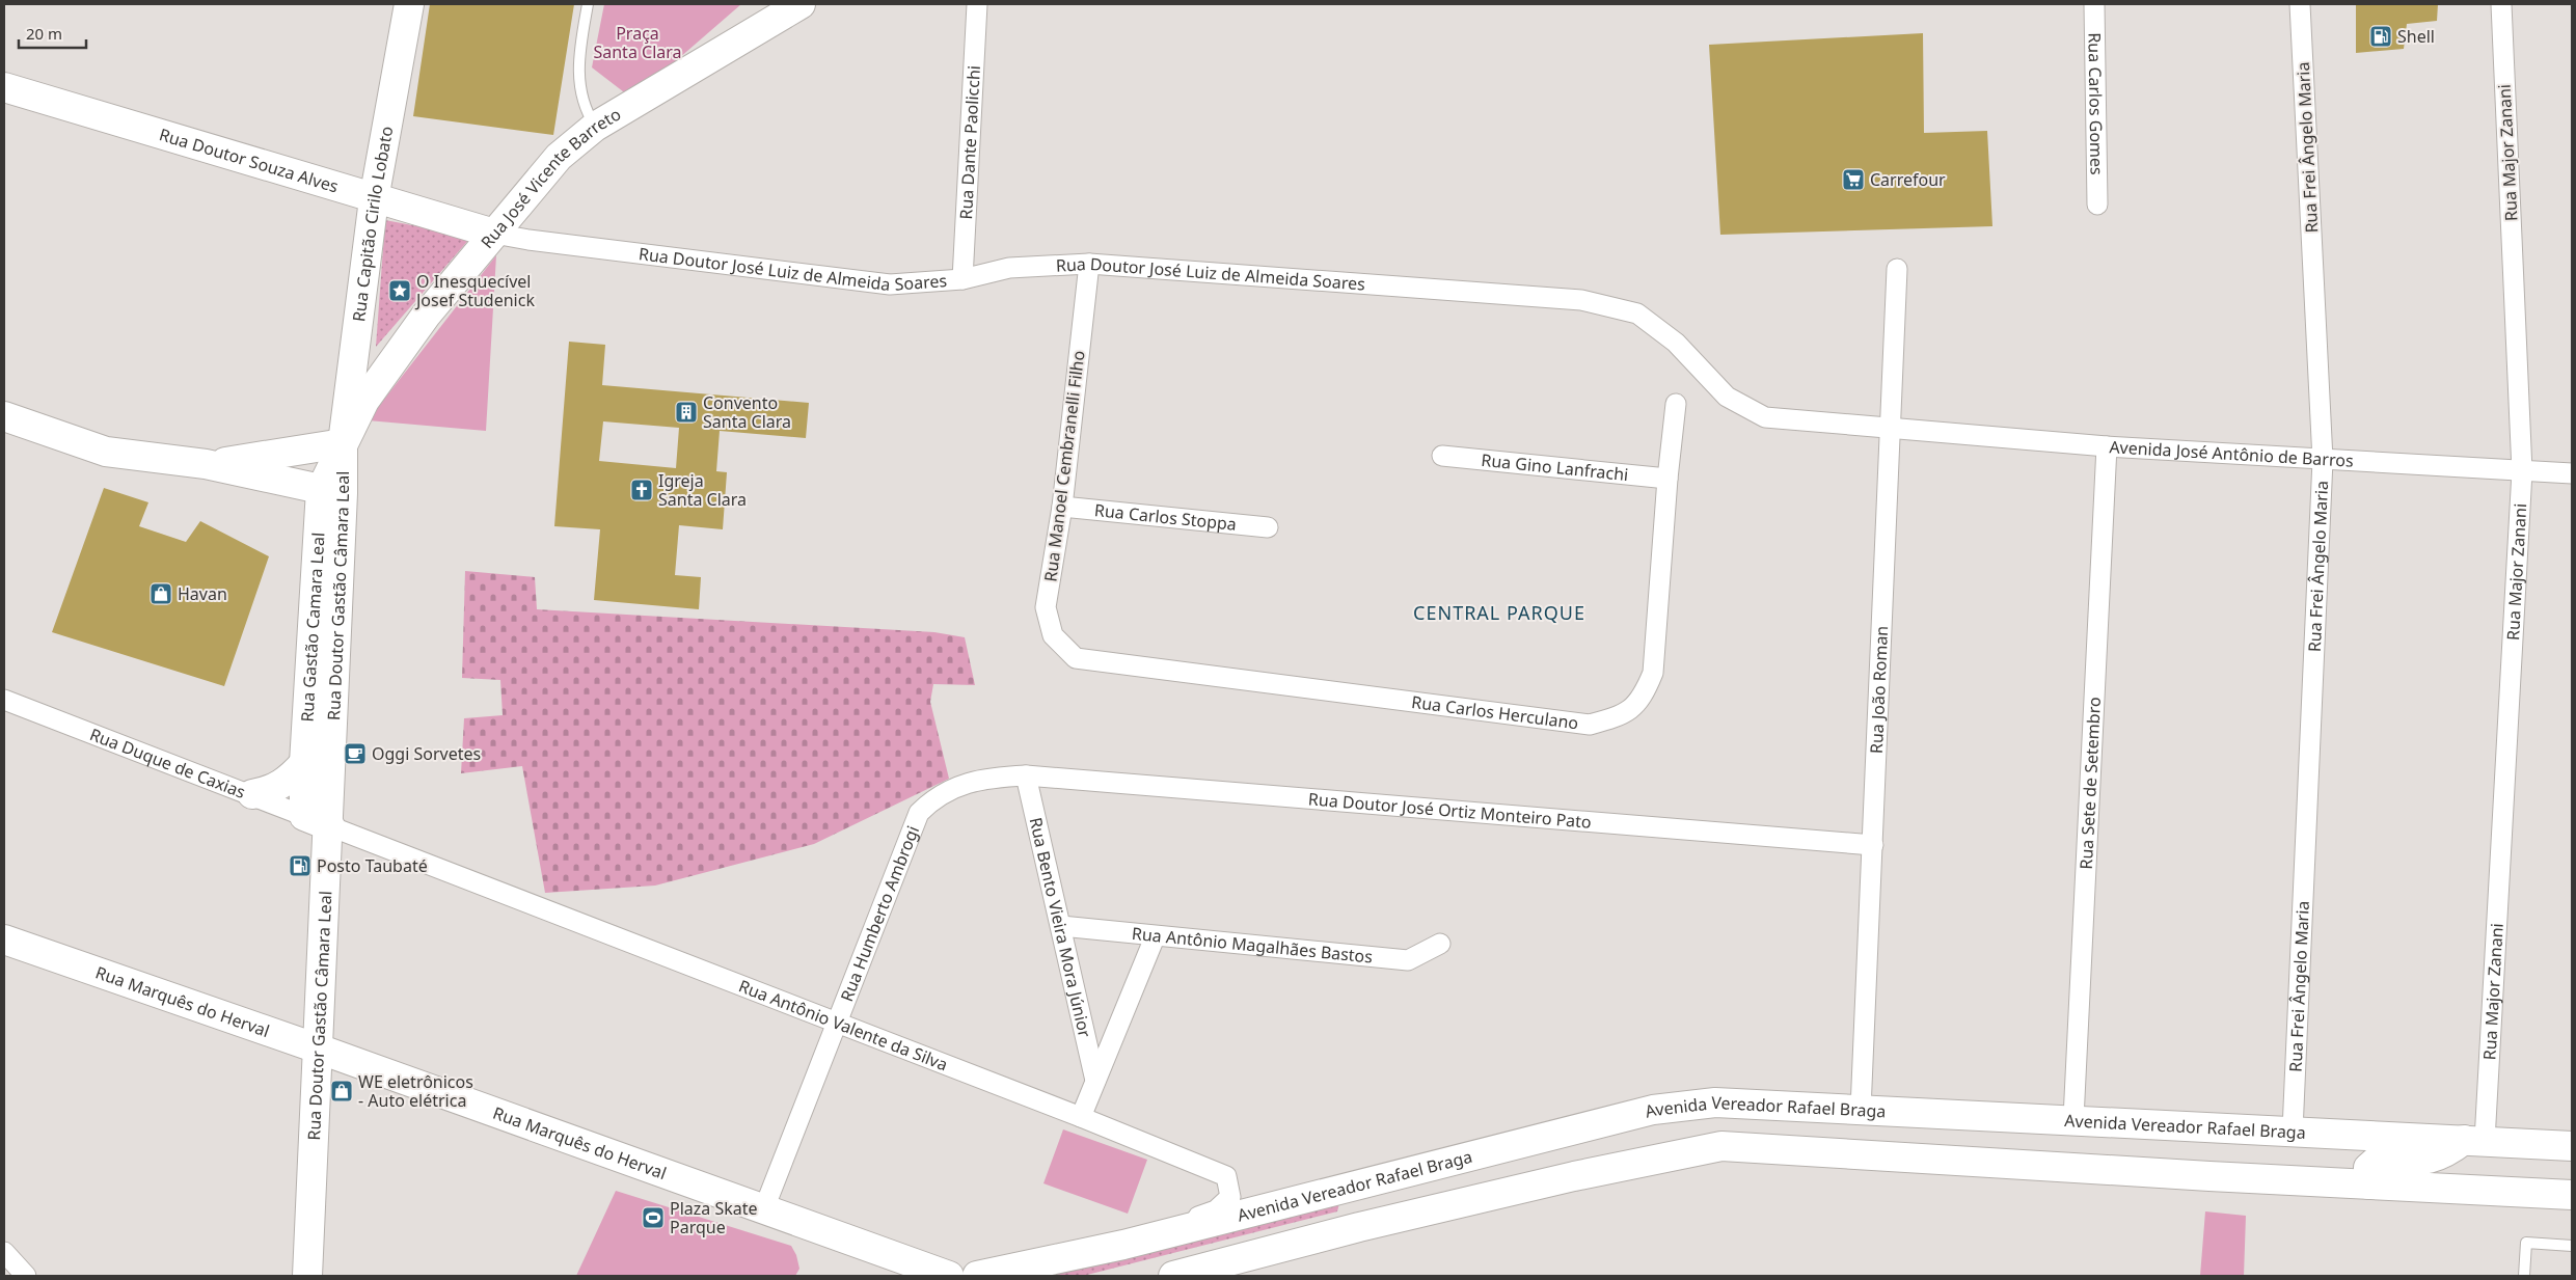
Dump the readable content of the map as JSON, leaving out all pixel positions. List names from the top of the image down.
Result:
{
  "streets": {
    "main road": [
      "Rua Doutor Souza Alves",
      "Rua José Vicente Barreto",
      "Rua Capitão Cirilo Lobato",
      "Rua Doutor Gastão Câmara Leal",
      "Rua Gastão Camara Leal",
      "Rua Duque de Caxias",
      "Rua Marquês do Herval",
      "Avenida Vereador Rafael Braga"
    ],
    "street": [
      "Rua Carlos Gomes",
      "Rua Dante Paolicchi",
      "Rua Frei Ângelo Maria",
      "Rua Major Zanani",
      "Rua Doutor José Luiz de Almeida Soares",
      "Avenida José Antônio de Barros",
      "Rua Manoel Cembranelli Filho",
      "Rua Gino Lanfrachi",
      "Rua Carlos Stoppa",
      "Rua João Roman",
      "Rua Carlos Herculano",
      "Rua Sete de Setembro",
      "Rua Doutor José Ortiz Monteiro Pato",
      "Rua Humberto Ambrogi",
      "Rua Bento Vieira Mora Júnior",
      "Rua Antônio Magalhães Bastos",
      "Rua Antônio Valente da Silva"
    ]
  },
  "crossings": [
    ["Rua Dante Paolicchi", "Rua Doutor José Luiz de Almeida Soares"],
    ["Rua Frei Ângelo Maria", "Avenida José Antônio de Barros"],
    ["Rua Frei Ângelo Maria", "Avenida Vereador Rafael Braga"],
    ["Rua Major Zanani", "Avenida José Antônio de Barros"],
    ["Rua Major Zanani", "Avenida Vereador Rafael Braga"],
    ["Rua Doutor Souza Alves", "Rua José Vicente Barreto"],
    ["Rua Doutor Souza Alves", "Rua Capitão Cirilo Lobato"],
    ["Rua Doutor Souza Alves", "Rua Doutor José Luiz de Almeida Soares"],
    ["Rua José Vicente Barreto", "Rua Capitão Cirilo Lobato"],
    ["Rua José Vicente Barreto", "Rua Doutor José Luiz de Almeida Soares"],
    ["Rua José Vicente Barreto", "Rua Gastão Camara Leal"],
    ["Rua Capitão Cirilo Lobato", "Rua Gastão Camara Leal"],
    ["Rua Doutor José Luiz de Almeida Soares", "Avenida José Antônio de Barros"],
    ["Rua Doutor José Luiz de Almeida Soares", "Rua Manoel Cembranelli Filho"],
    ["Rua Doutor José Luiz de Almeida Soares", "Rua João Roman"],
    ["Avenida José Antônio de Barros", "Rua João Roman"],
    ["Avenida José Antônio de Barros", "Rua Sete de Setembro"],
    ["Rua Manoel Cembranelli Filho", "Rua Carlos Stoppa"],
    ["Rua Manoel Cembranelli Filho", "Rua Carlos Herculano"],
    ["Rua Gino Lanfrachi", "Rua Carlos Herculano"],
    ["Rua Doutor Gastão Câmara Leal", "Rua Gastão Camara Leal"],
    ["Rua Doutor Gastão Câmara Leal", "Rua Duque de Caxias"],
    ["Rua Doutor Gastão Câmara Leal", "Rua Marquês do Herval"],
    ["Rua Doutor Gastão Câmara Leal", "Rua Antônio Valente da Silva"],
    ["Rua Gastão Camara Leal", "Rua Duque de Caxias"],
    ["Rua João Roman", "Rua Doutor José Ortiz Monteiro Pato"],
    ["Rua João Roman", "Avenida Vereador Rafael Braga"],
    ["Rua Duque de Caxias", "Rua Antônio Valente da Silva"],
    ["Rua Sete de Setembro", "Avenida Vereador Rafael Braga"],
    ["Rua Doutor José Ortiz Monteiro Pato", "Rua Humberto Ambrogi"],
    ["Rua Doutor José Ortiz Monteiro Pato", "Rua Bento Vieira Mora Júnior"],
    ["Rua Humberto Ambrogi", "Rua Bento Vieira Mora Júnior"],
    ["Rua Humberto Ambrogi", "Rua Marquês do Herval"],
    ["Rua Humberto Ambrogi", "Rua Antônio Valente da Silva"],
    ["Rua Bento Vieira Mora Júnior", "Rua Antônio Magalhães Bastos"],
    ["Rua Antônio Valente da Silva", "Avenida Vereador Rafael Braga"]
  ],
  "districts": ["CENTRAL PARQUE"],
  "parks": ["Praça Santa Clara"],
  "places": {
    "fuel station": ["Shell", "Posto Taubaté"],
    "supermarket": ["Carrefour"],
    "place": ["O Inesquecível Josef Studenick"],
    "building": ["Convento Santa Clara"],
    "church": ["Igreja Santa Clara"],
    "shop": ["Havan", "WE eletrônicos - Auto elétrica"],
    "cafe": ["Oggi Sorvetes"],
    "sports": ["Plaza Skate Parque"]
  },
  "scale_bar": "20 m"
}
